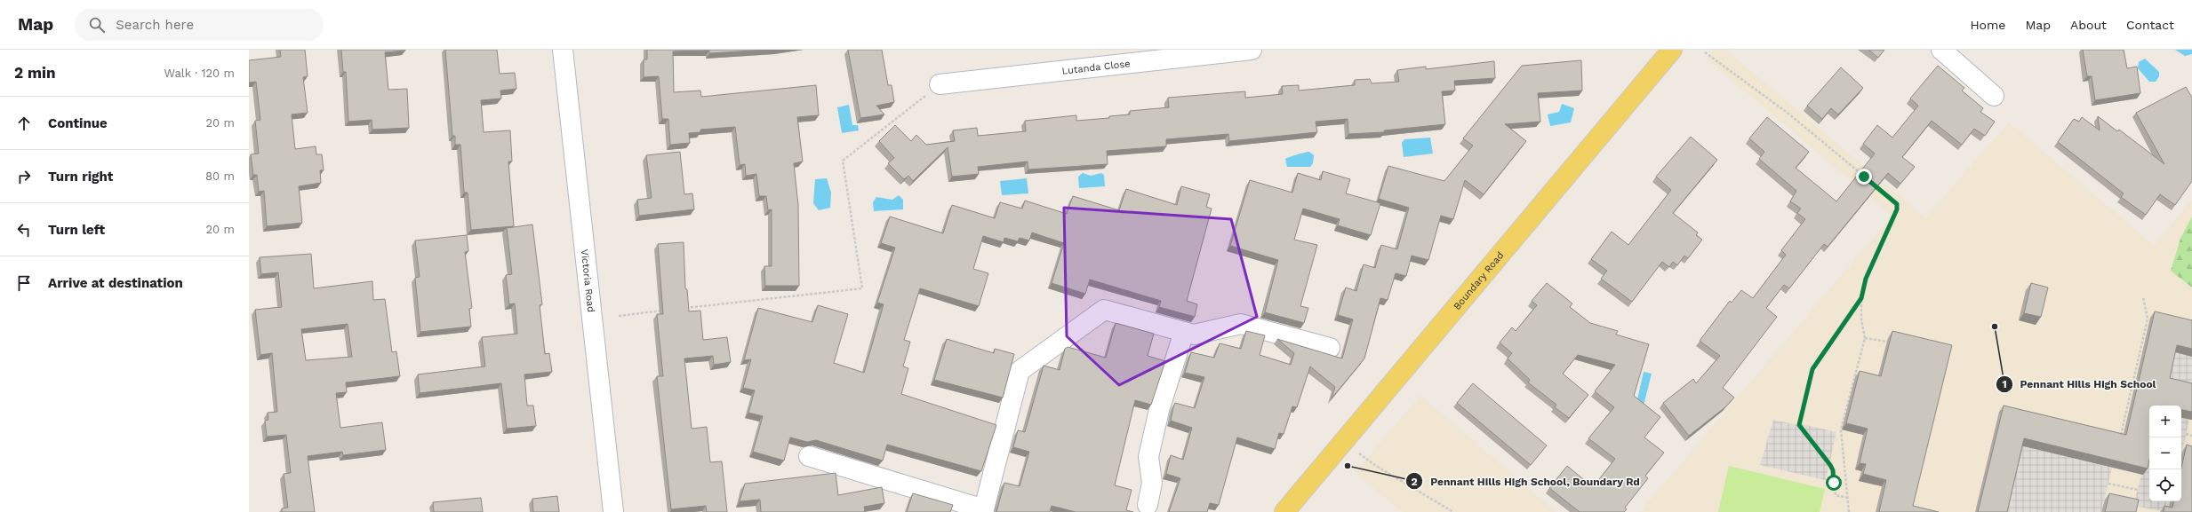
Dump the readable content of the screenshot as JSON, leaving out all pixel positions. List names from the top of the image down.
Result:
{
  "streets": {
    "main road": ["Boundary Road"],
    "street": ["Lutanda Close", "Victoria Road"]
  },
  "places": ["Pennant Hills High School", "Pennant Hills High School, Boundary Rd"],
  "page": {
    "header": "Map",
    "search": "Search here",
    "nav": [
      "Home",
      "Map",
      "About",
      "Contact"
    ],
    "heading": ["2 min", "Walk · 120 m"],
    "list": [
      ["Continue", "20 m"],
      ["Turn right", "80 m"],
      ["Turn left", "20 m"],
      "Arrive at destination"
    ],
    "map_buttons": ["+", "−"]
  }
}
